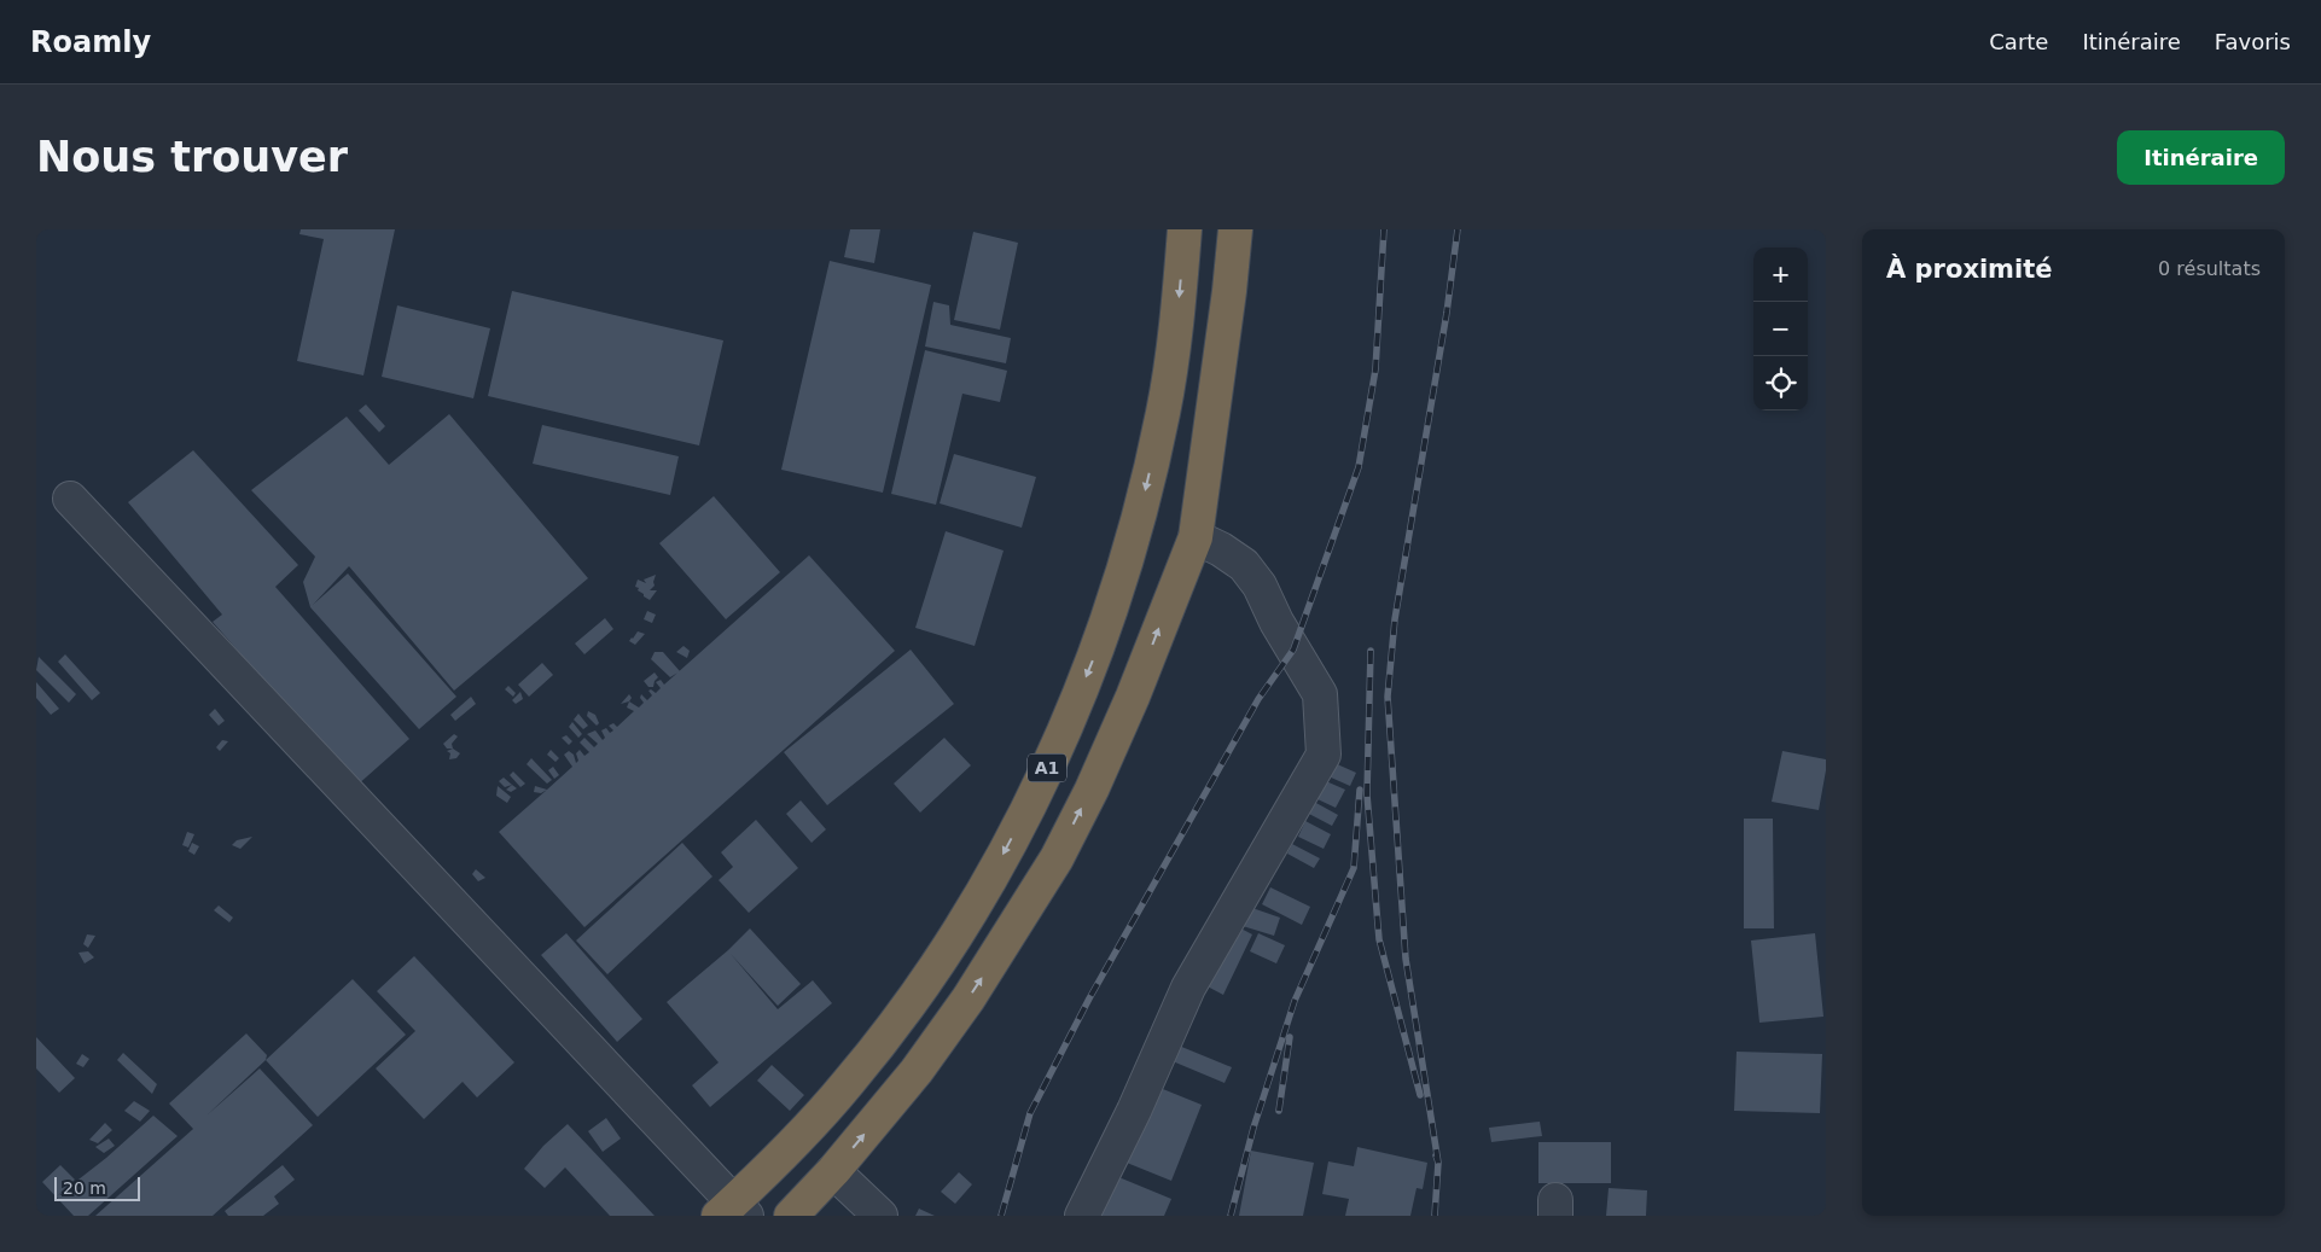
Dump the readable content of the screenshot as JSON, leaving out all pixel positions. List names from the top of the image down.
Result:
{
  "streets": {
    "highway": ["A1"]
  },
  "scale_bar": "20 m",
  "page": {
    "header": "Roamly",
    "nav": ["Carte", "Itinéraire", "Favoris"],
    "buttons": "Itinéraire",
    "title": "Nous trouver",
    "heading": ["À proximité", "0 résultats"],
    "map_buttons": ["+", "−"],
    "scale": "20 m"
  }
}
